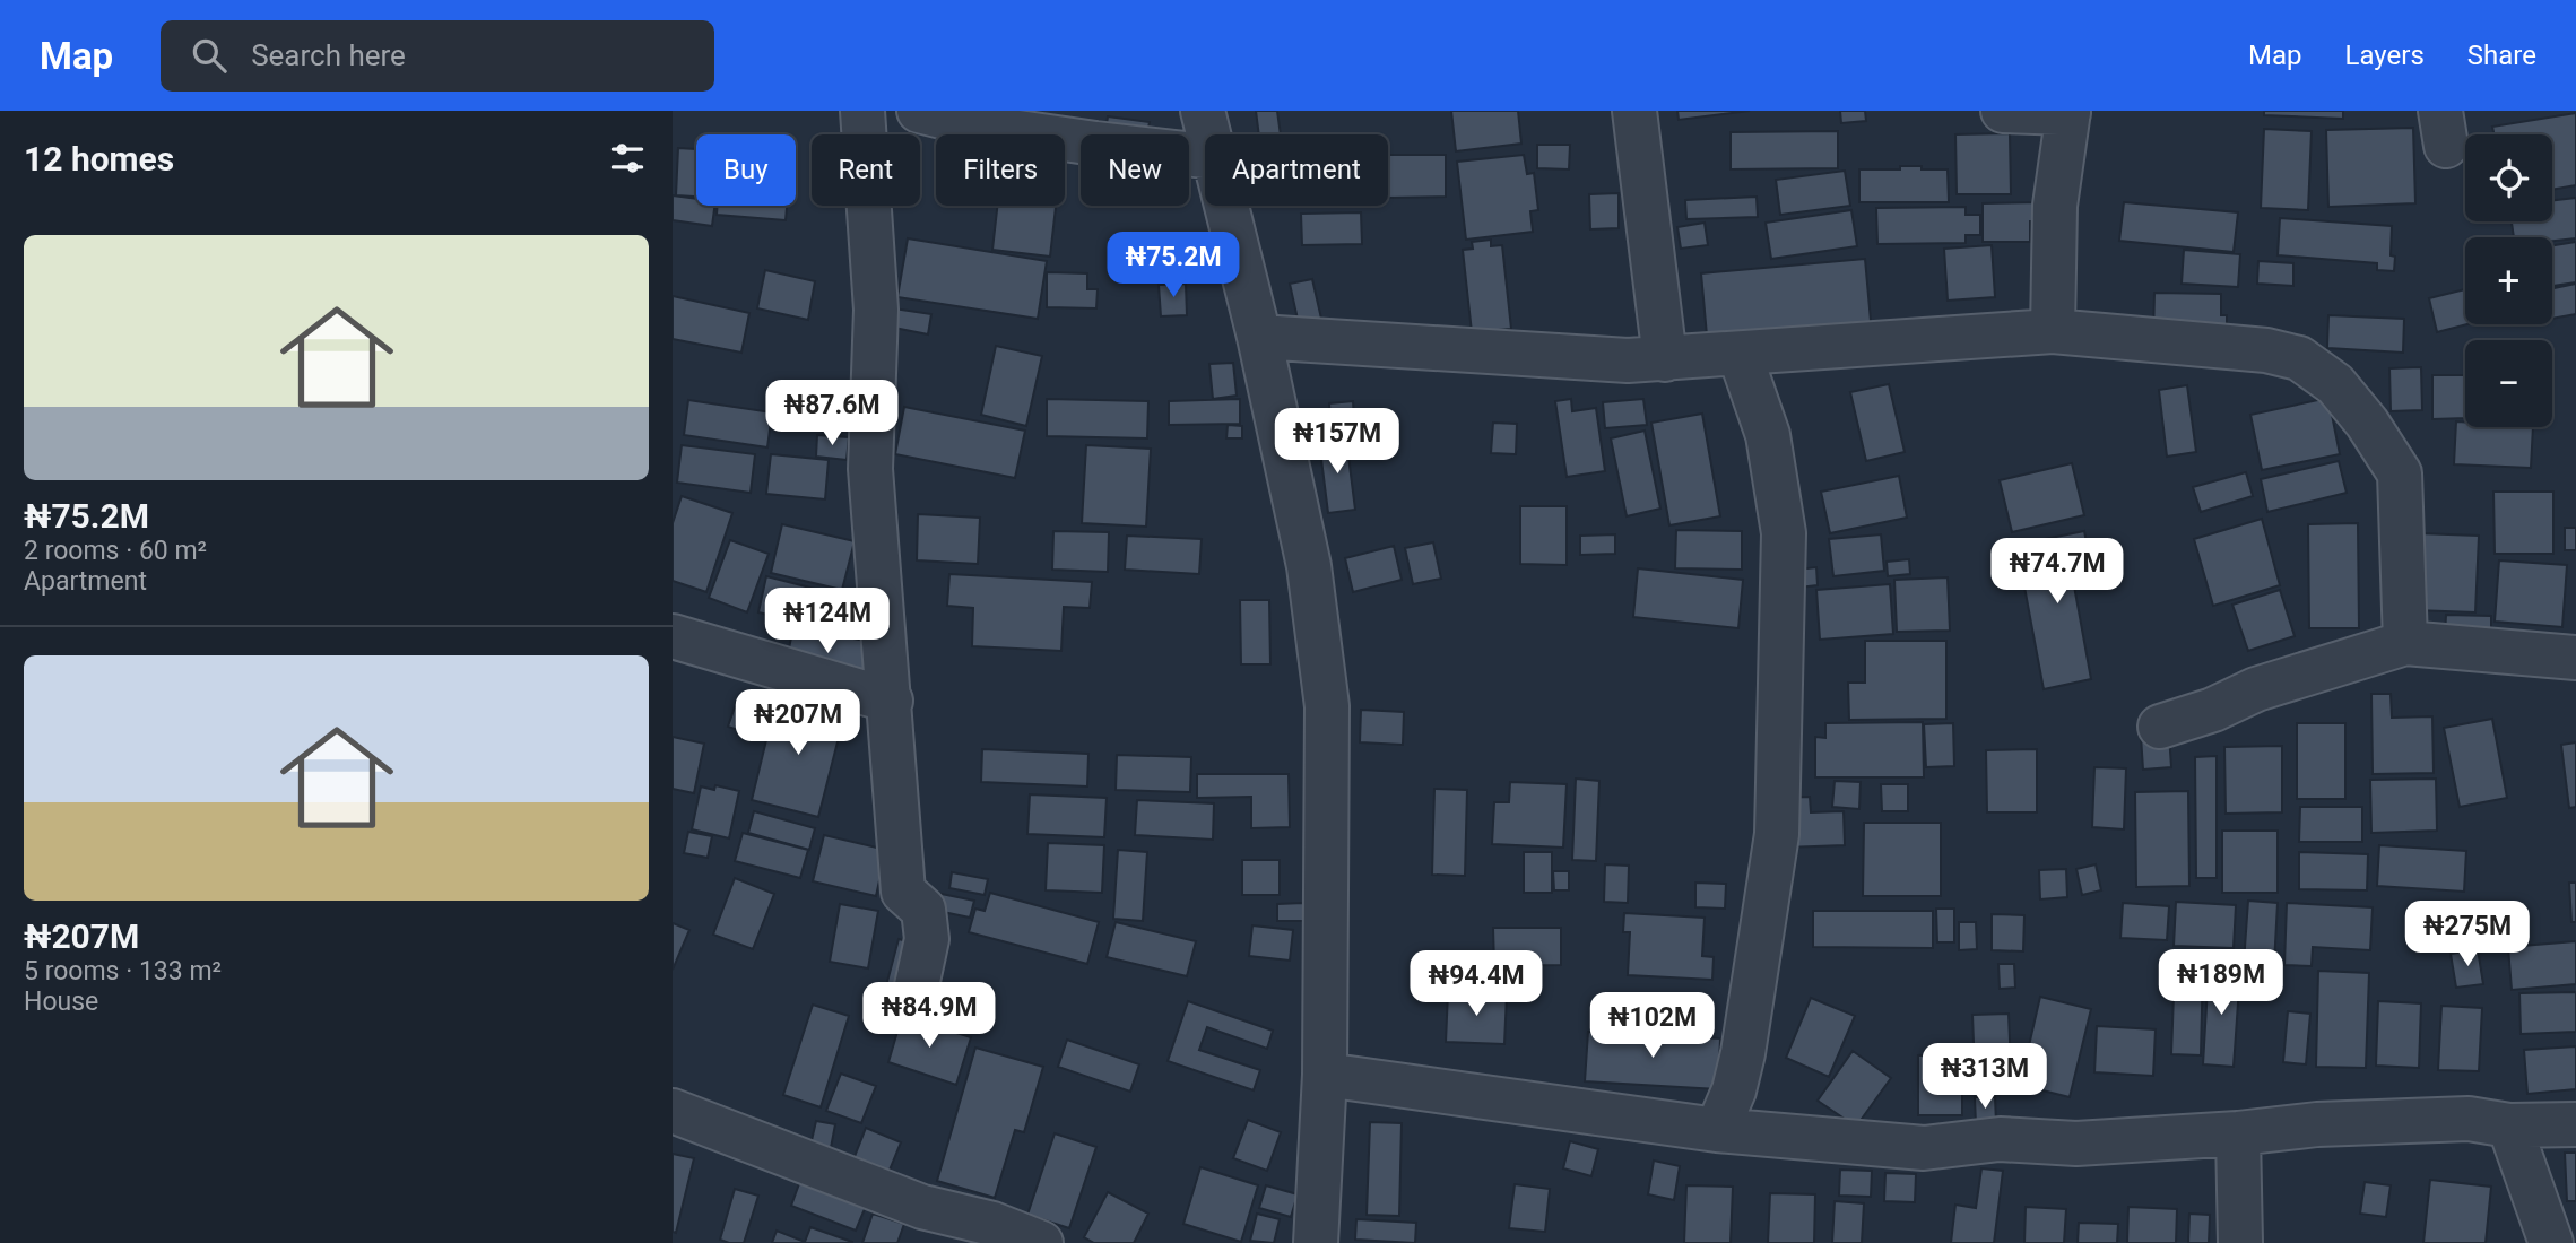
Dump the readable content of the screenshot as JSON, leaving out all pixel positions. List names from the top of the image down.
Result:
{
  "page": {
    "header": "Map",
    "search": "Search here",
    "nav": ["Map", "Layers", "Share"],
    "heading": "12 homes",
    "map_buttons": ["+", "−"],
    "chip": [
      "Buy",
      "Rent",
      "Filters",
      "New",
      "Apartment"
    ],
    "list": [
      {
        "name": "₦75.2M",
        "note": "2 rooms · 60 m² · Apartment"
      },
      {
        "name": "₦207M",
        "note": "5 rooms · 133 m² · House"
      }
    ],
    "price": [
      "₦75.2M",
      "₦87.6M",
      "₦157M",
      "₦74.7M",
      "₦124M",
      "₦207M",
      "₦275M",
      "₦189M",
      "₦94.4M",
      "₦84.9M",
      "₦102M",
      "₦313M"
    ]
  }
}
